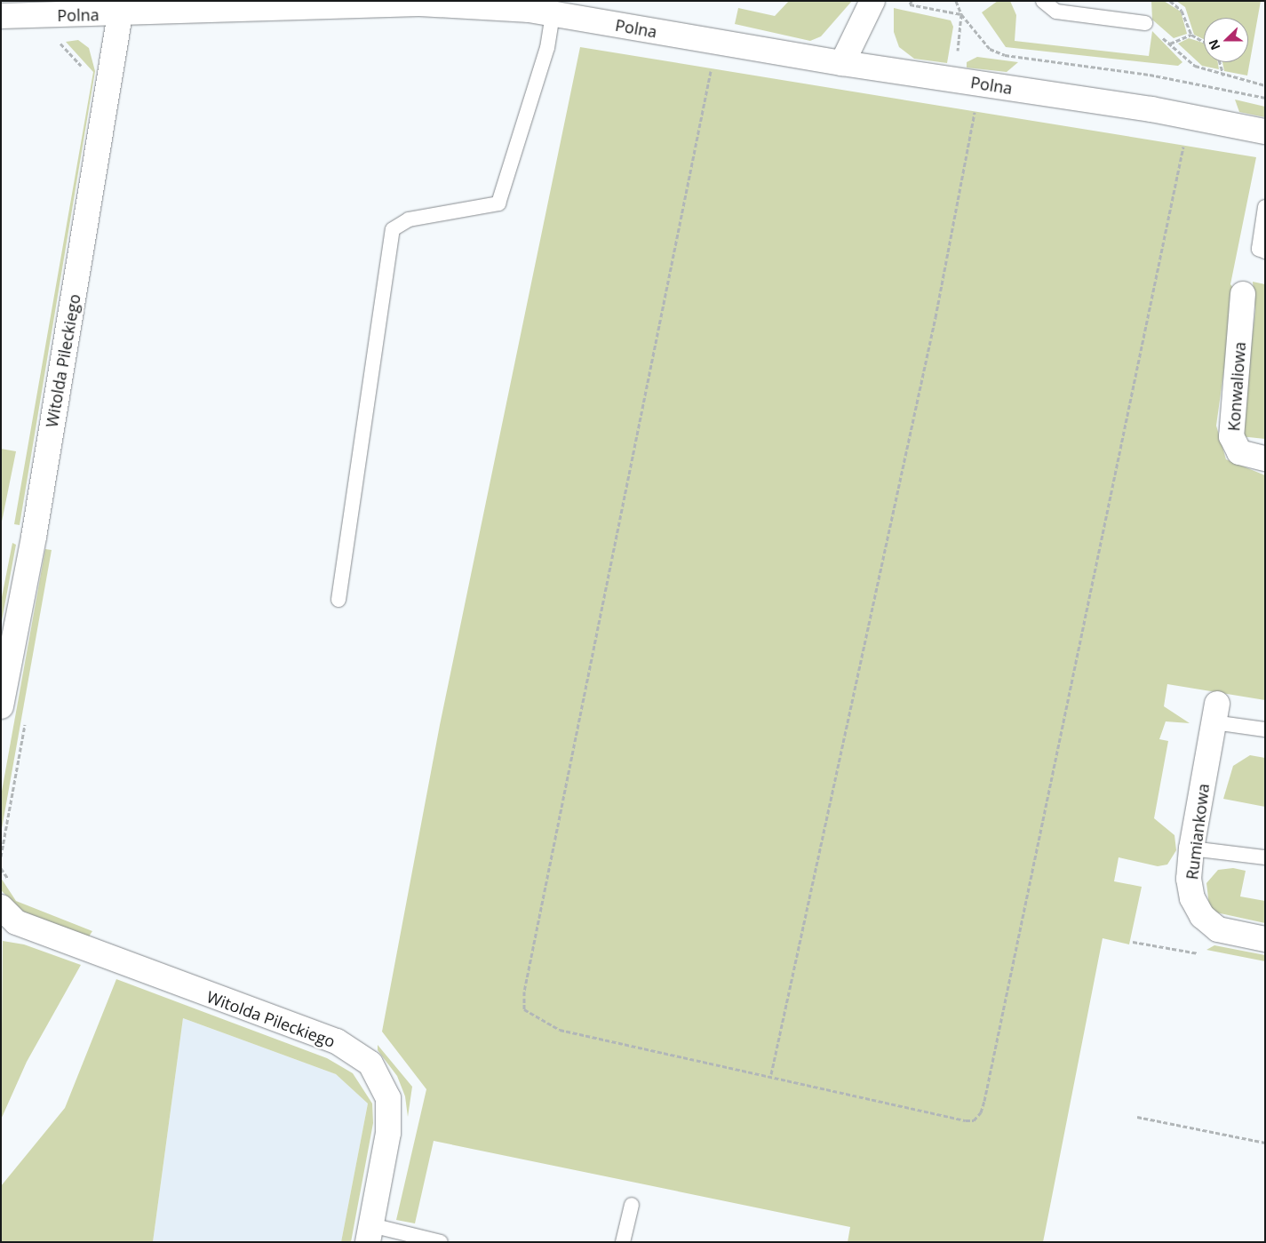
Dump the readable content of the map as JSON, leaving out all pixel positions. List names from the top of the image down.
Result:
{
  "streets": {
    "street": [
      "Polna",
      "Witolda Pileckiego",
      "Konwaliowa",
      "Rumiankowa"
    ]
  },
  "crossings": [
    ["Polna", "Witolda Pileckiego"]
  ],
  "north": "left"
}
